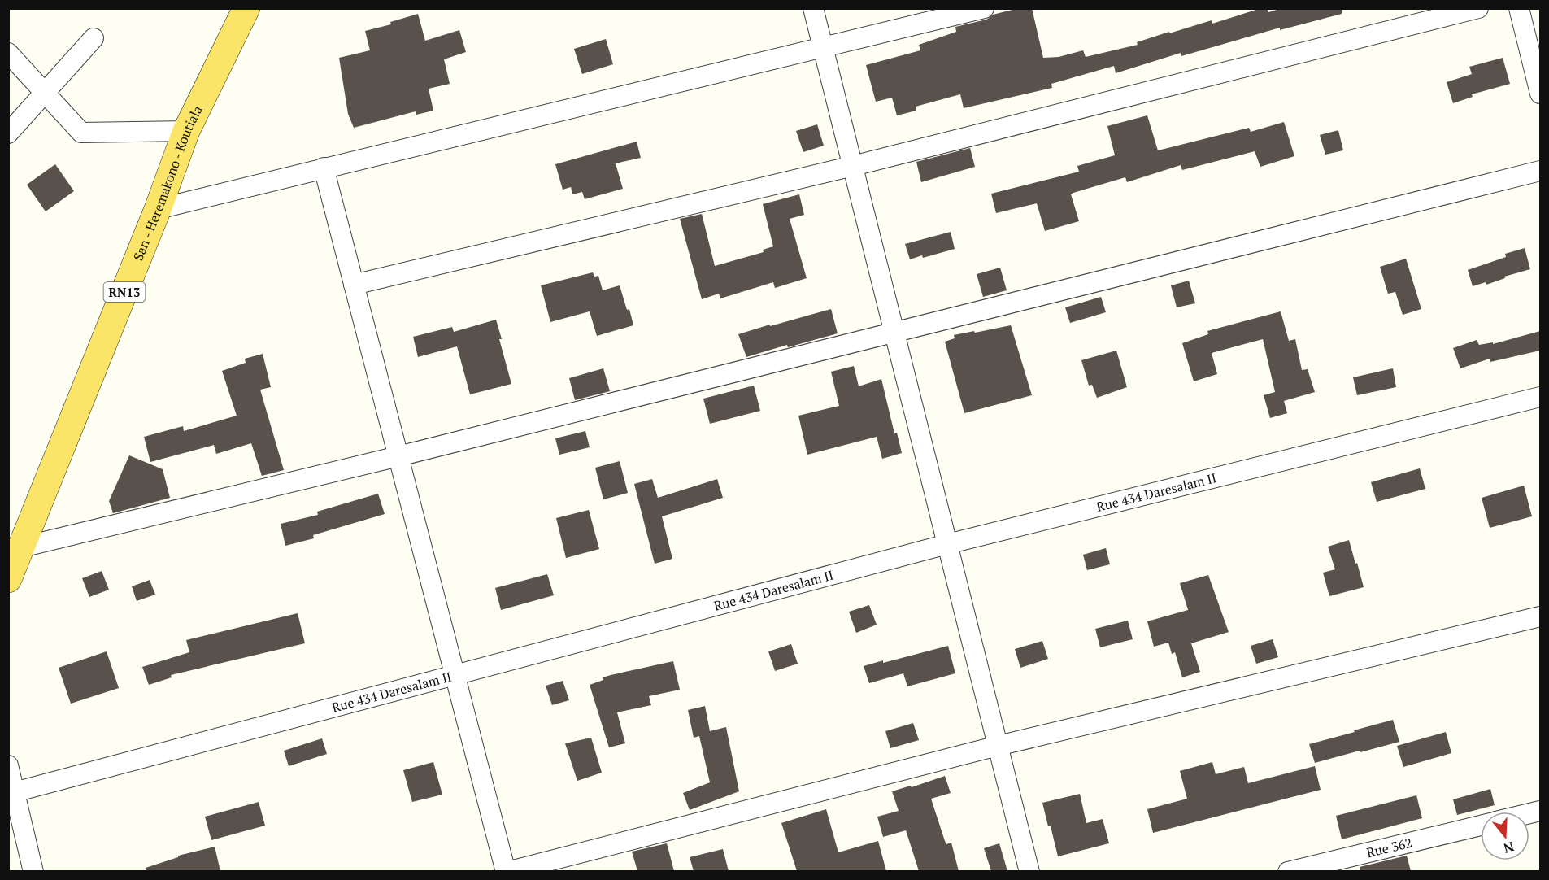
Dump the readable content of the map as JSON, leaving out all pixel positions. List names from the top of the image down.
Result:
{
  "streets": {
    "main road": ["San - Heremakono - Koutiala", "RN13"],
    "street": ["Rue 434 Daresalam II", "Rue 362"]
  },
  "north": "bottom"
}
